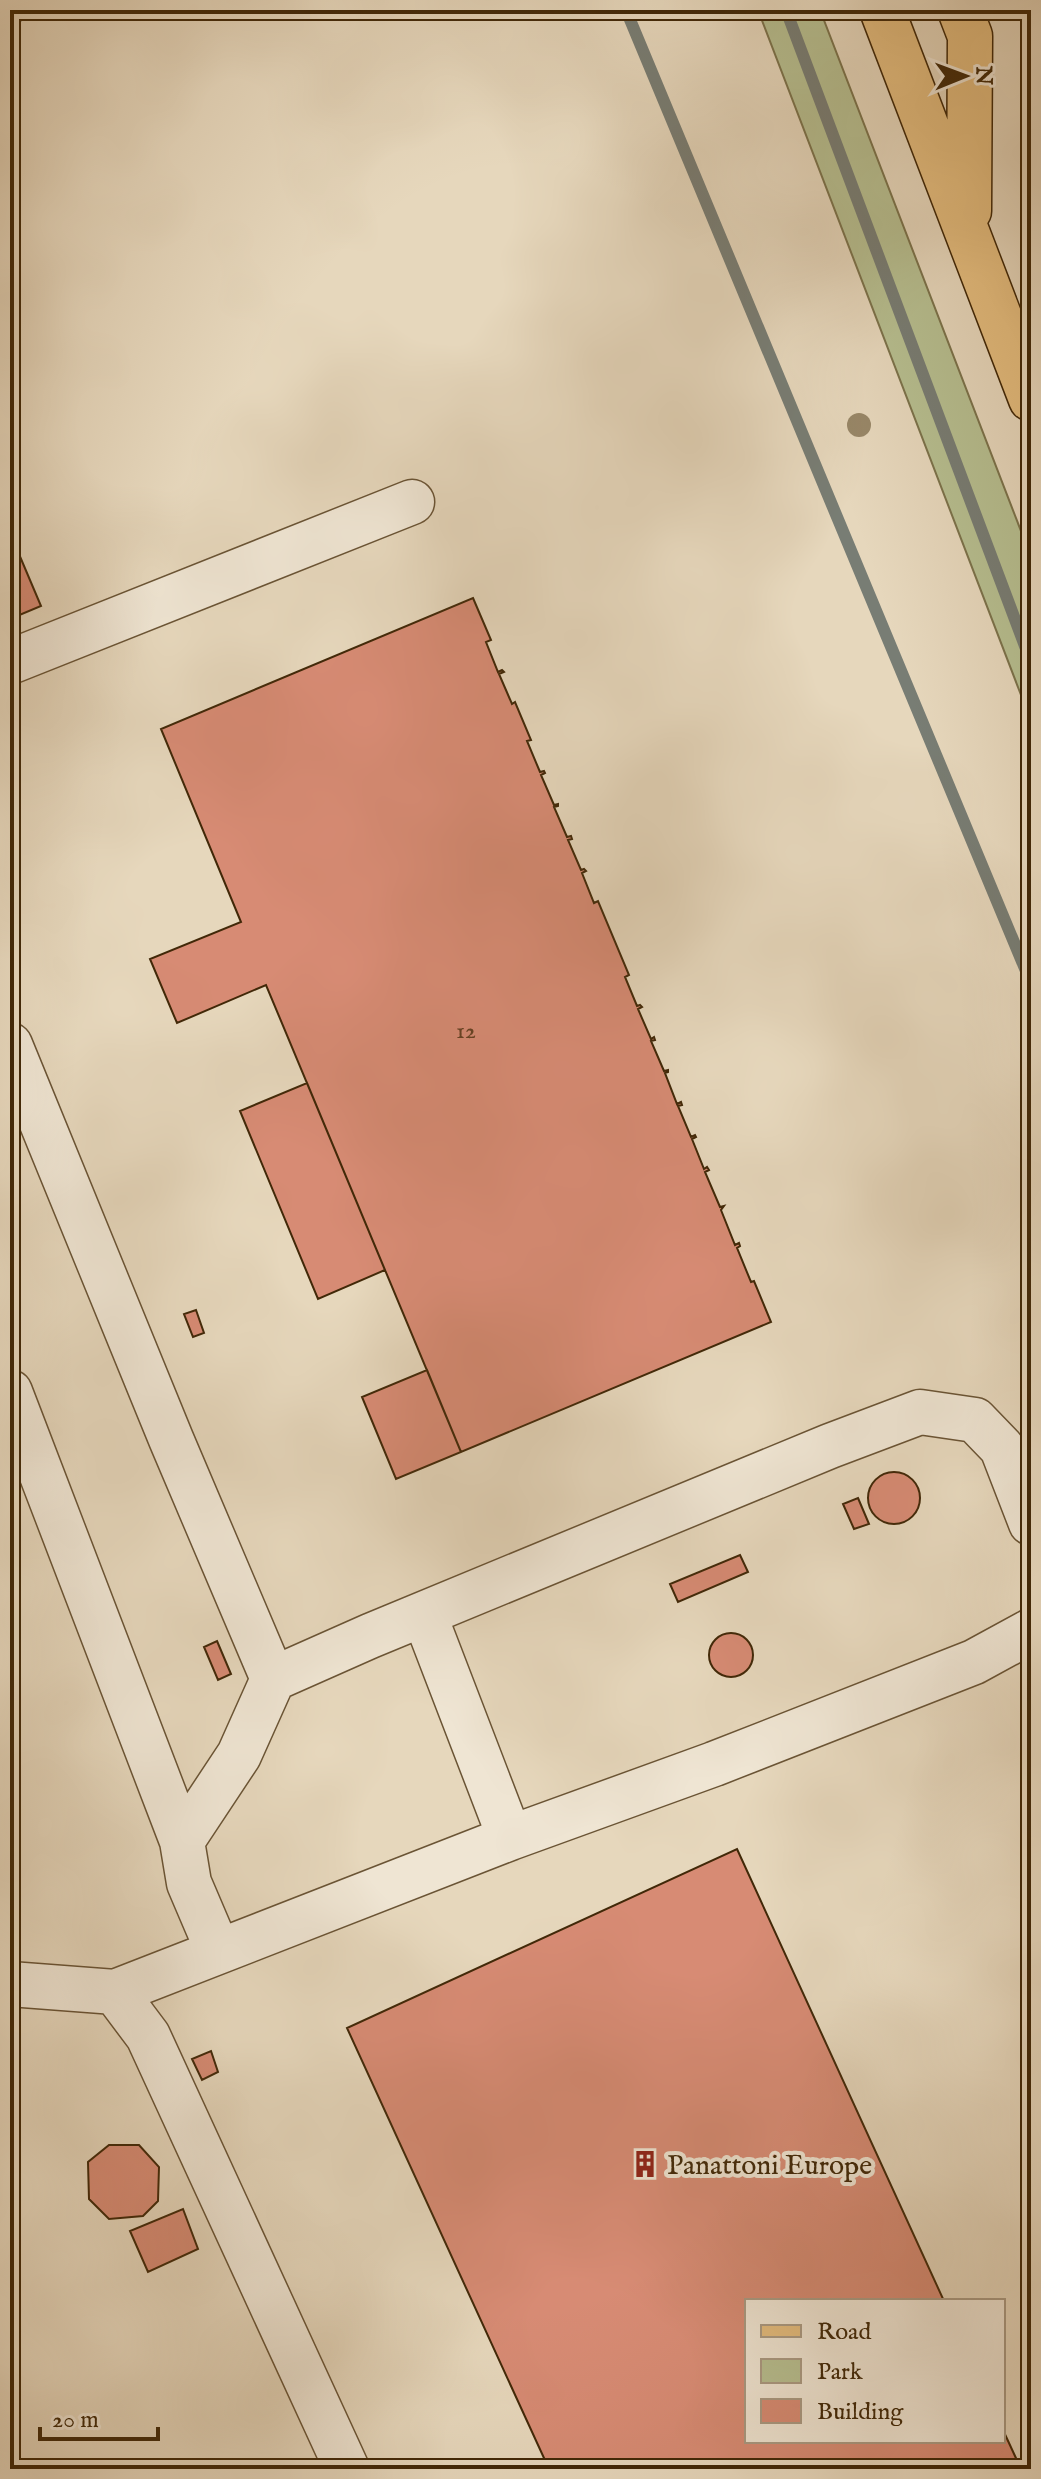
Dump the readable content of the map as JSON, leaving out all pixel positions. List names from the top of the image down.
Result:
{
  "places": {
    "building": ["Panattoni Europe"]
  },
  "house_numbers": ["12"],
  "legend": ["Road", "Park", "Building"],
  "scale_bar": "20 m",
  "north": "right"
}
